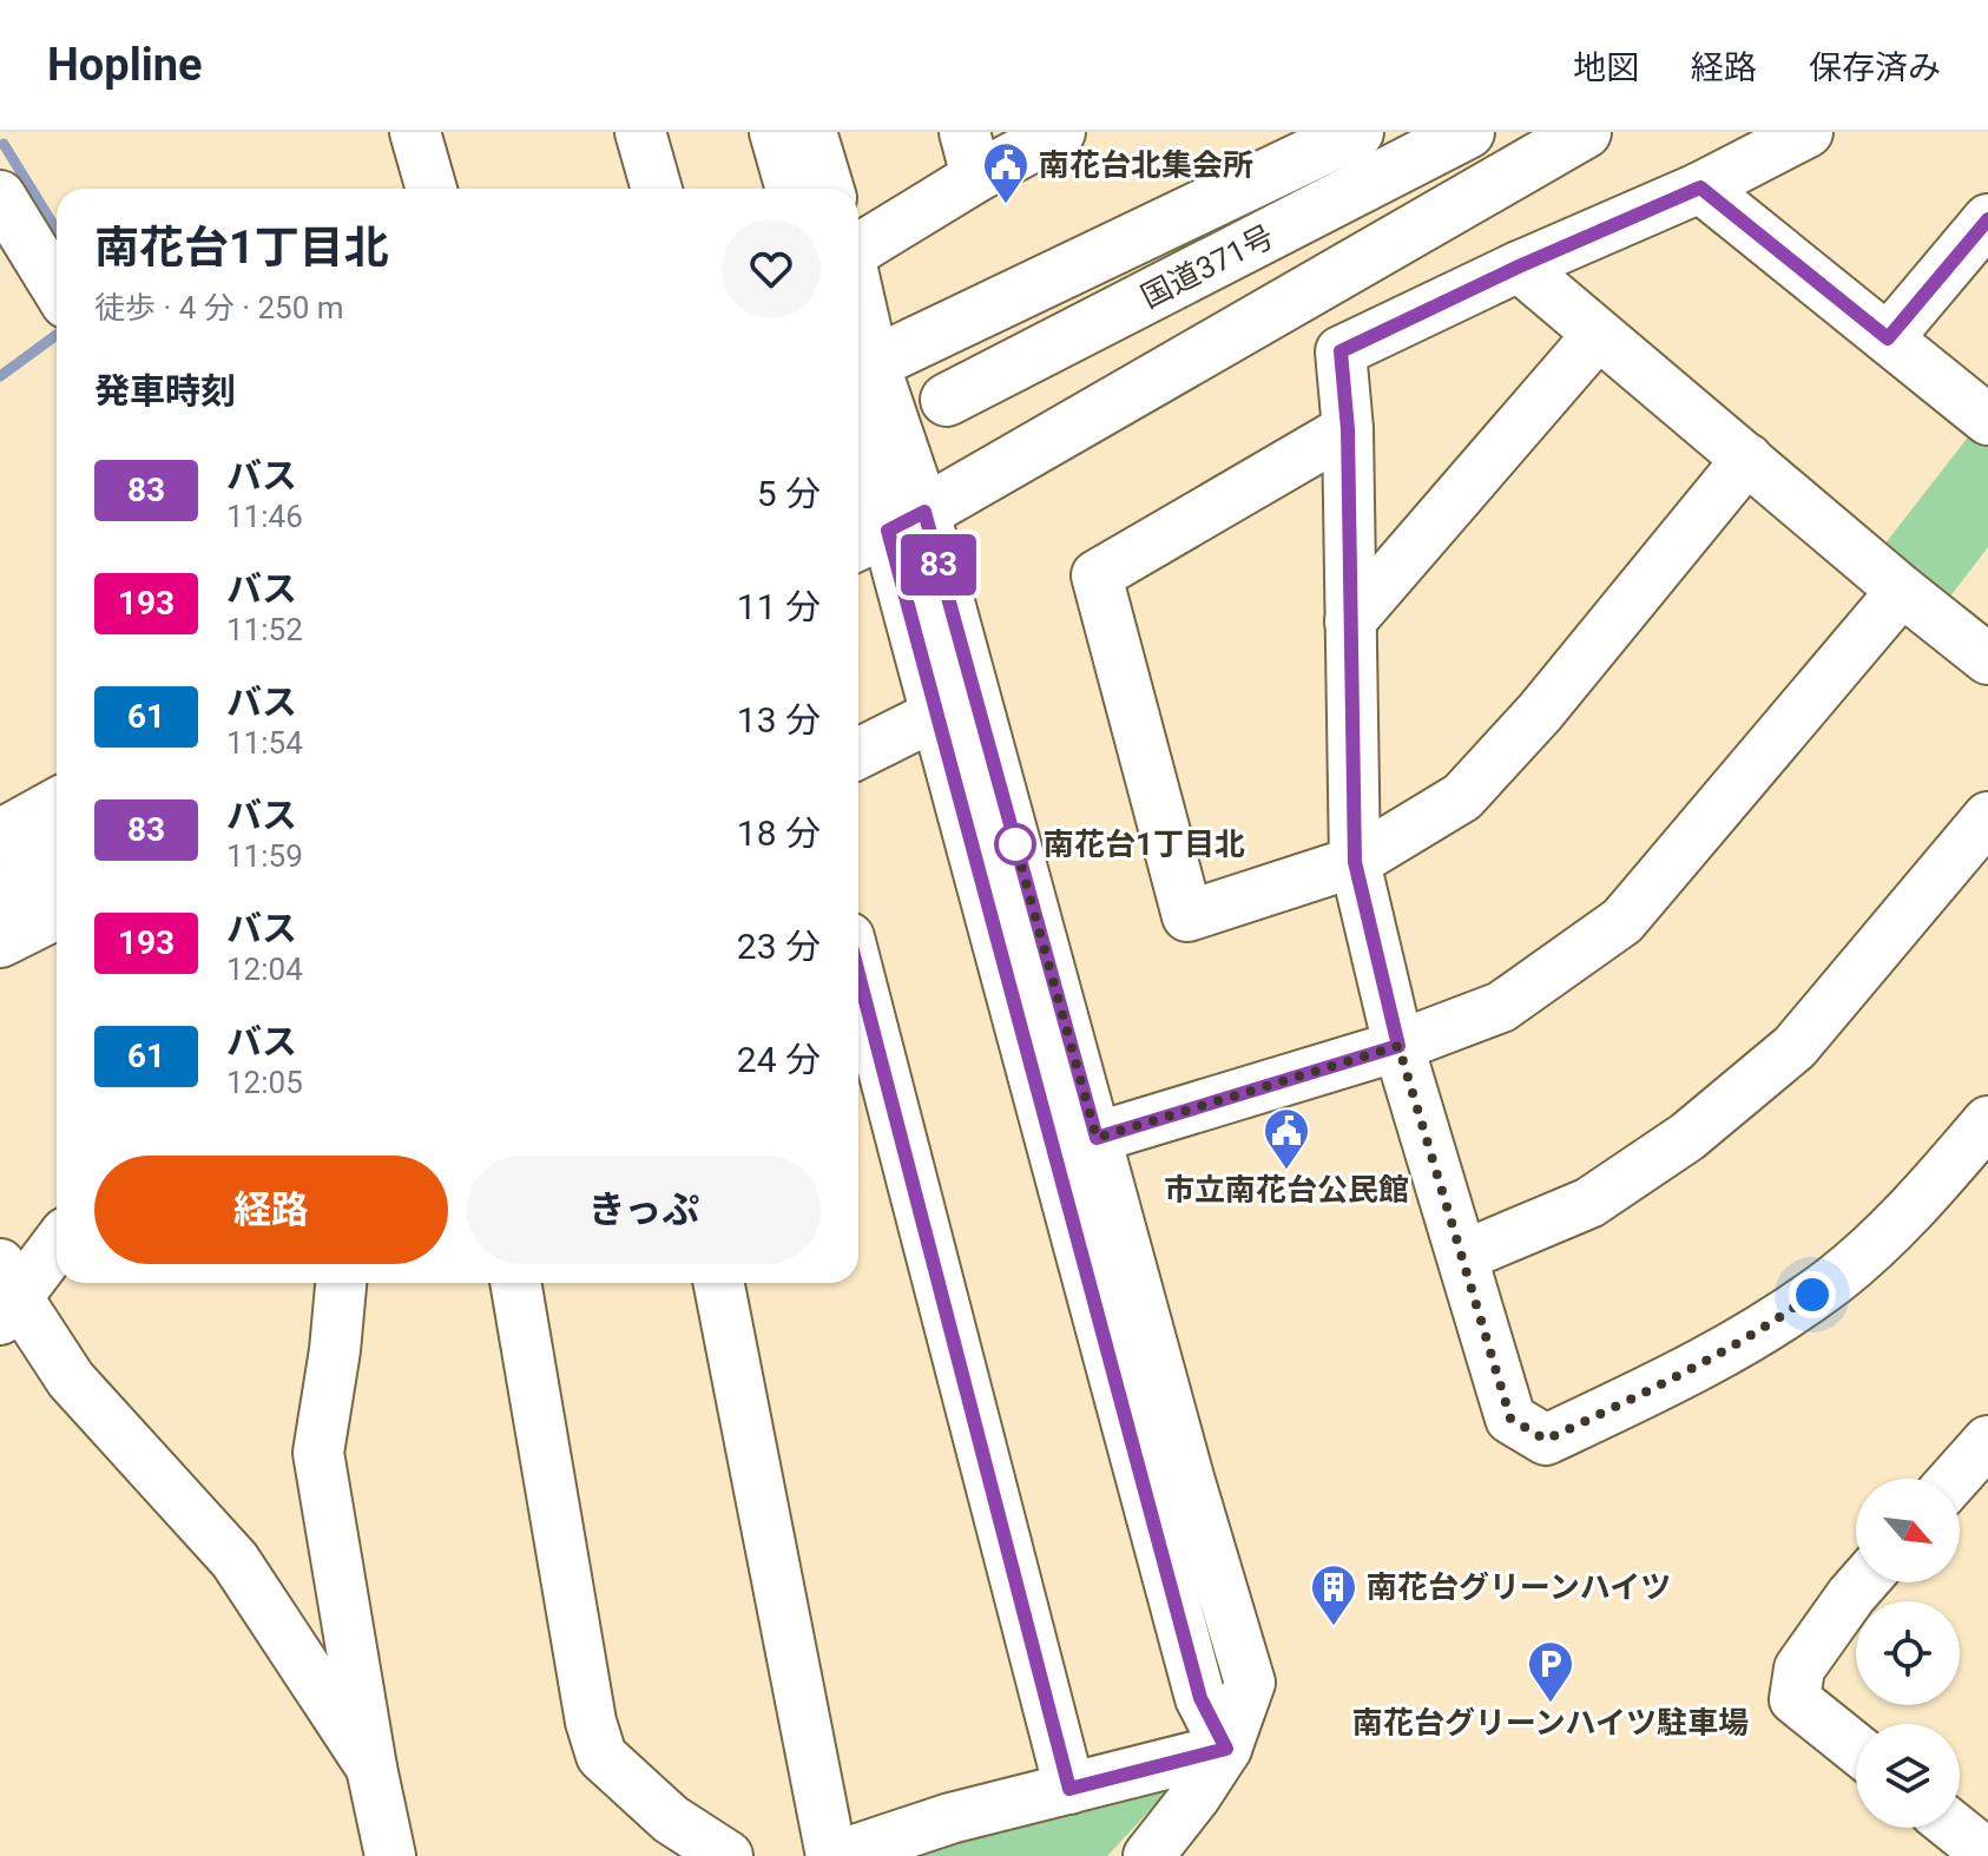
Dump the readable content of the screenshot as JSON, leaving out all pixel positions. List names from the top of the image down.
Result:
{
  "streets": {
    "highway": ["国道371号"]
  },
  "places": {
    "public building": ["南花台北集会所", "市立南花台公民館"],
    "other": ["南花台1丁目北"],
    "building": ["南花台グリーンハイツ"],
    "parking": ["南花台グリーンハイツ駐車場"]
  },
  "lines": ["bus line 83"],
  "north": "bottom right",
  "page": {
    "header": "Hopline",
    "nav": ["地図", "経路", "保存済み"],
    "on_map": "83",
    "heading": [
      ["南花台1丁目北", "徒歩 · 4 分 · 250 m"],
      "発車時刻"
    ],
    "list": [
      {
        "mark": "83",
        "name": "バス",
        "note": "11:46",
        "value": "5 分"
      },
      {
        "mark": "193",
        "name": "バス",
        "note": "11:52",
        "value": "11 分"
      },
      {
        "mark": "61",
        "name": "バス",
        "note": "11:54",
        "value": "13 分"
      },
      {
        "mark": "83",
        "name": "バス",
        "note": "11:59",
        "value": "18 分"
      },
      {
        "mark": "193",
        "name": "バス",
        "note": "12:04",
        "value": "23 分"
      },
      {
        "mark": "61",
        "name": "バス",
        "note": "12:05",
        "value": "24 分"
      }
    ],
    "buttons": ["経路", "きっぷ"]
  }
}
